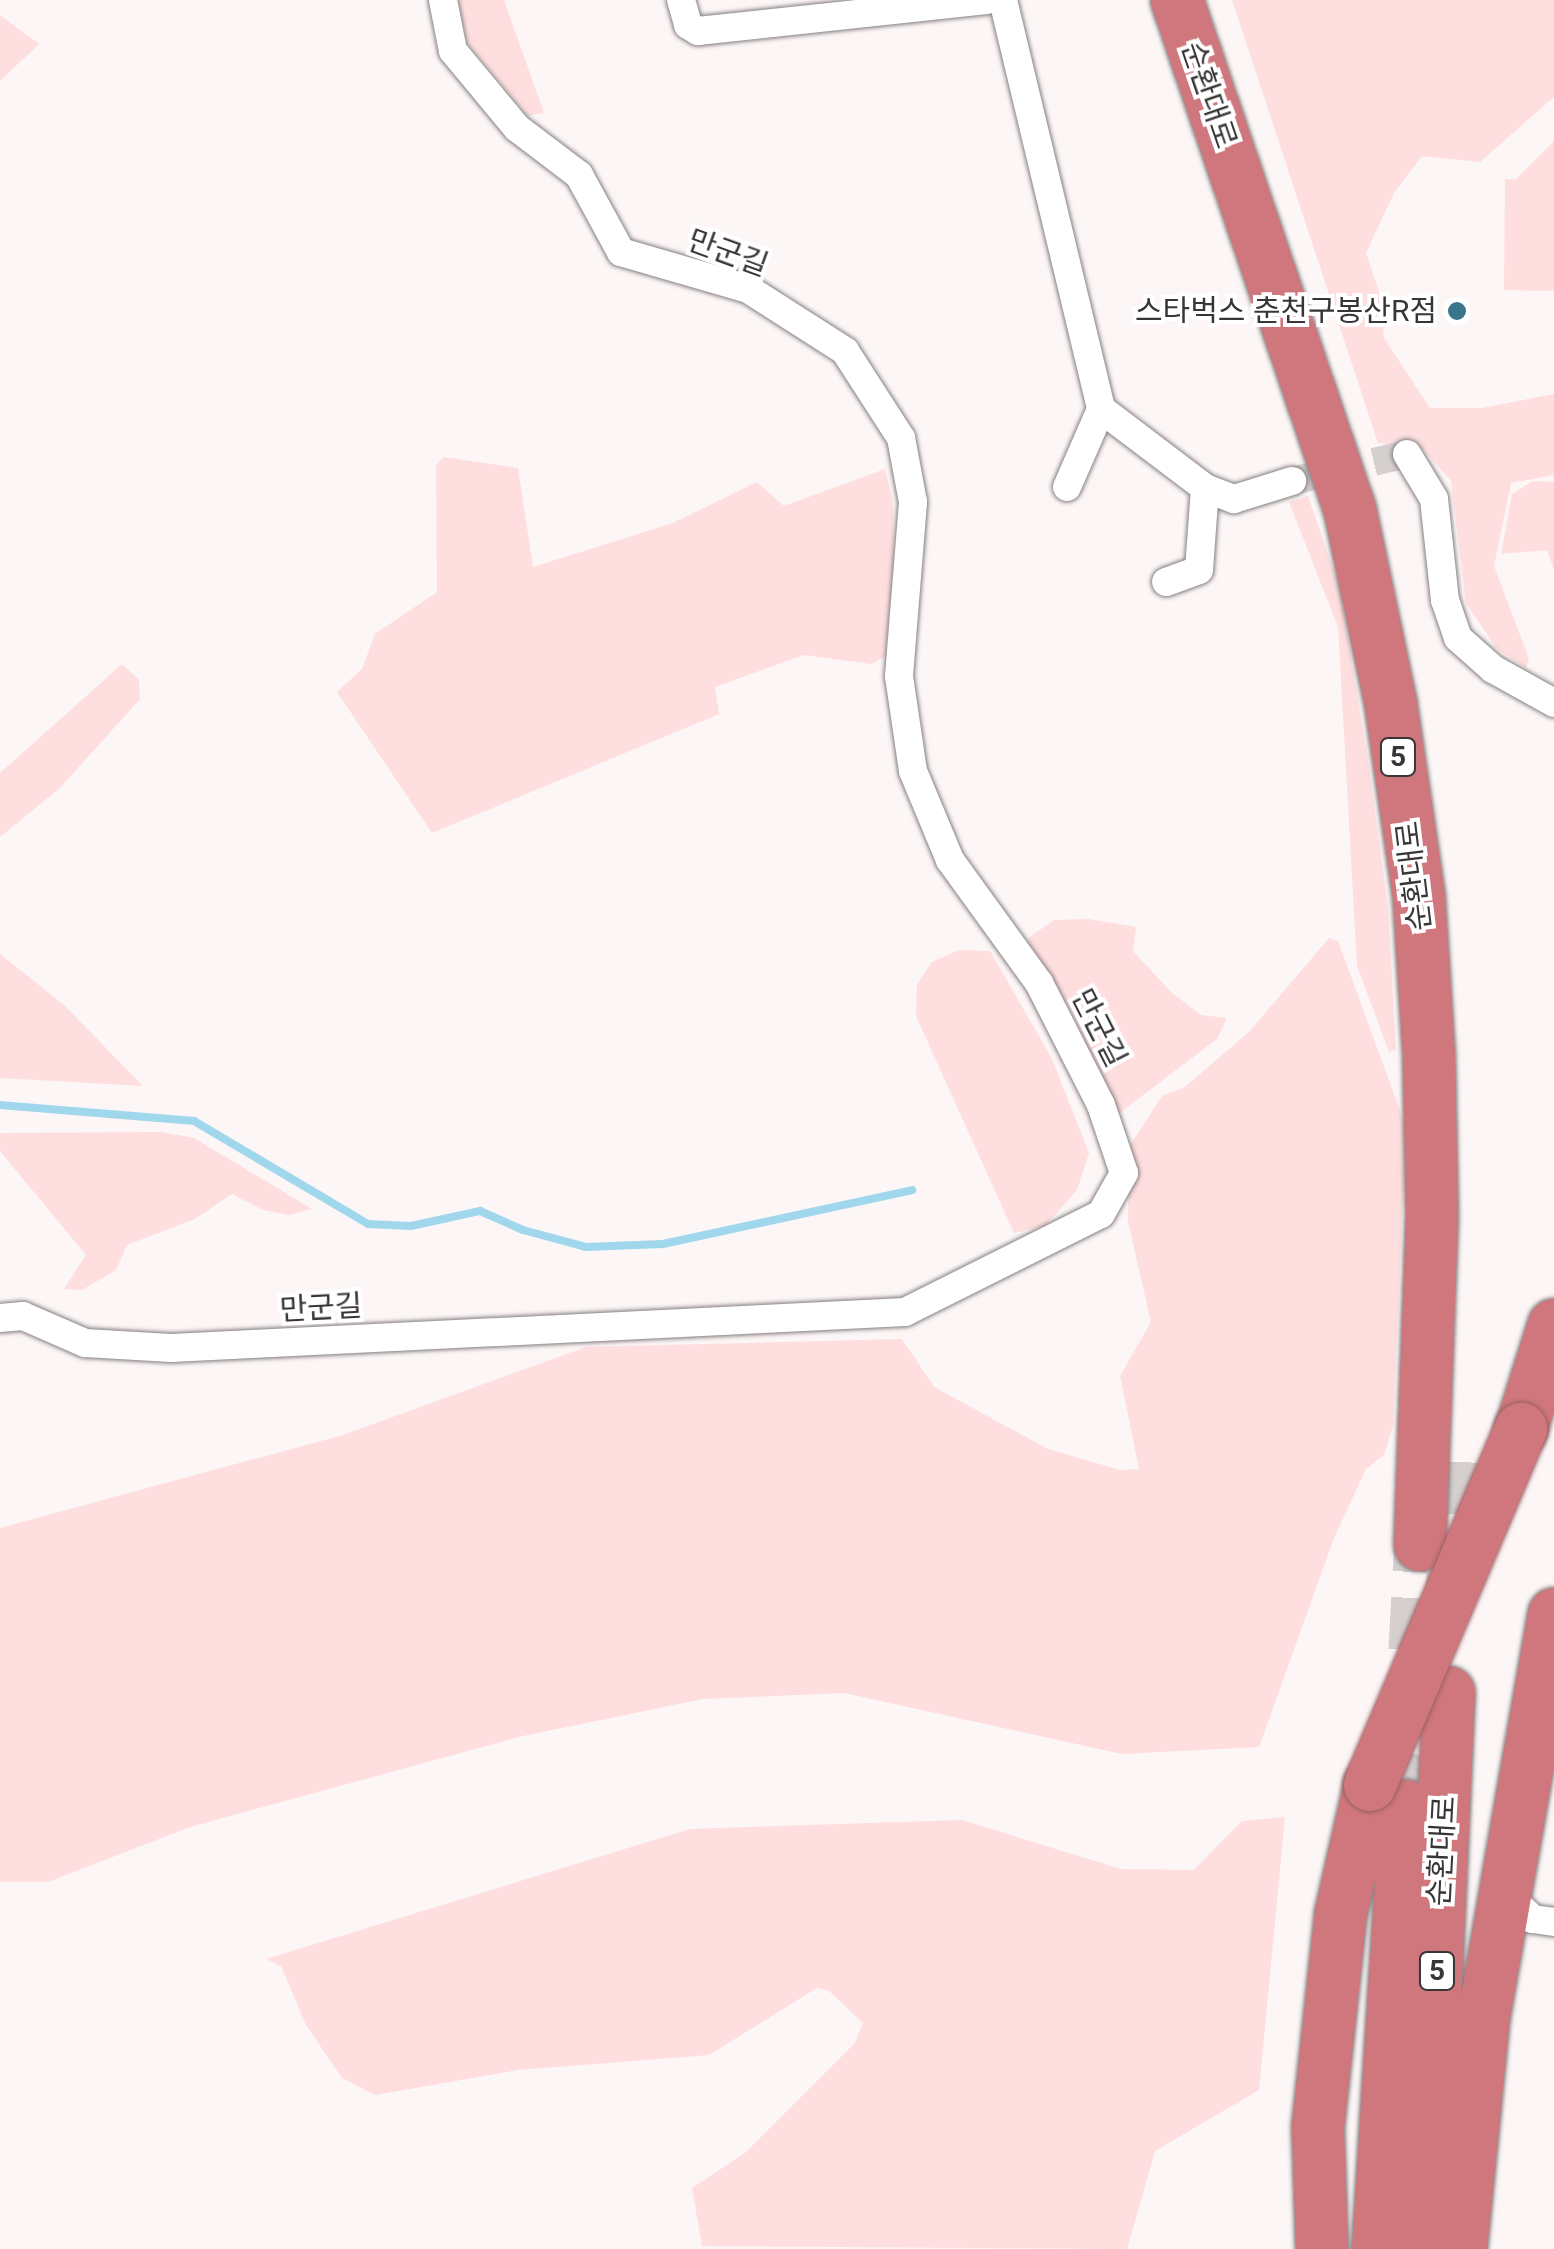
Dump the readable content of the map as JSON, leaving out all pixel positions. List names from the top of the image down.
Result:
{
  "streets": {
    "highway": ["순환대로", "5"],
    "street": ["만군길"]
  },
  "places": ["스타벅스 춘천구봉산R점"]
}
